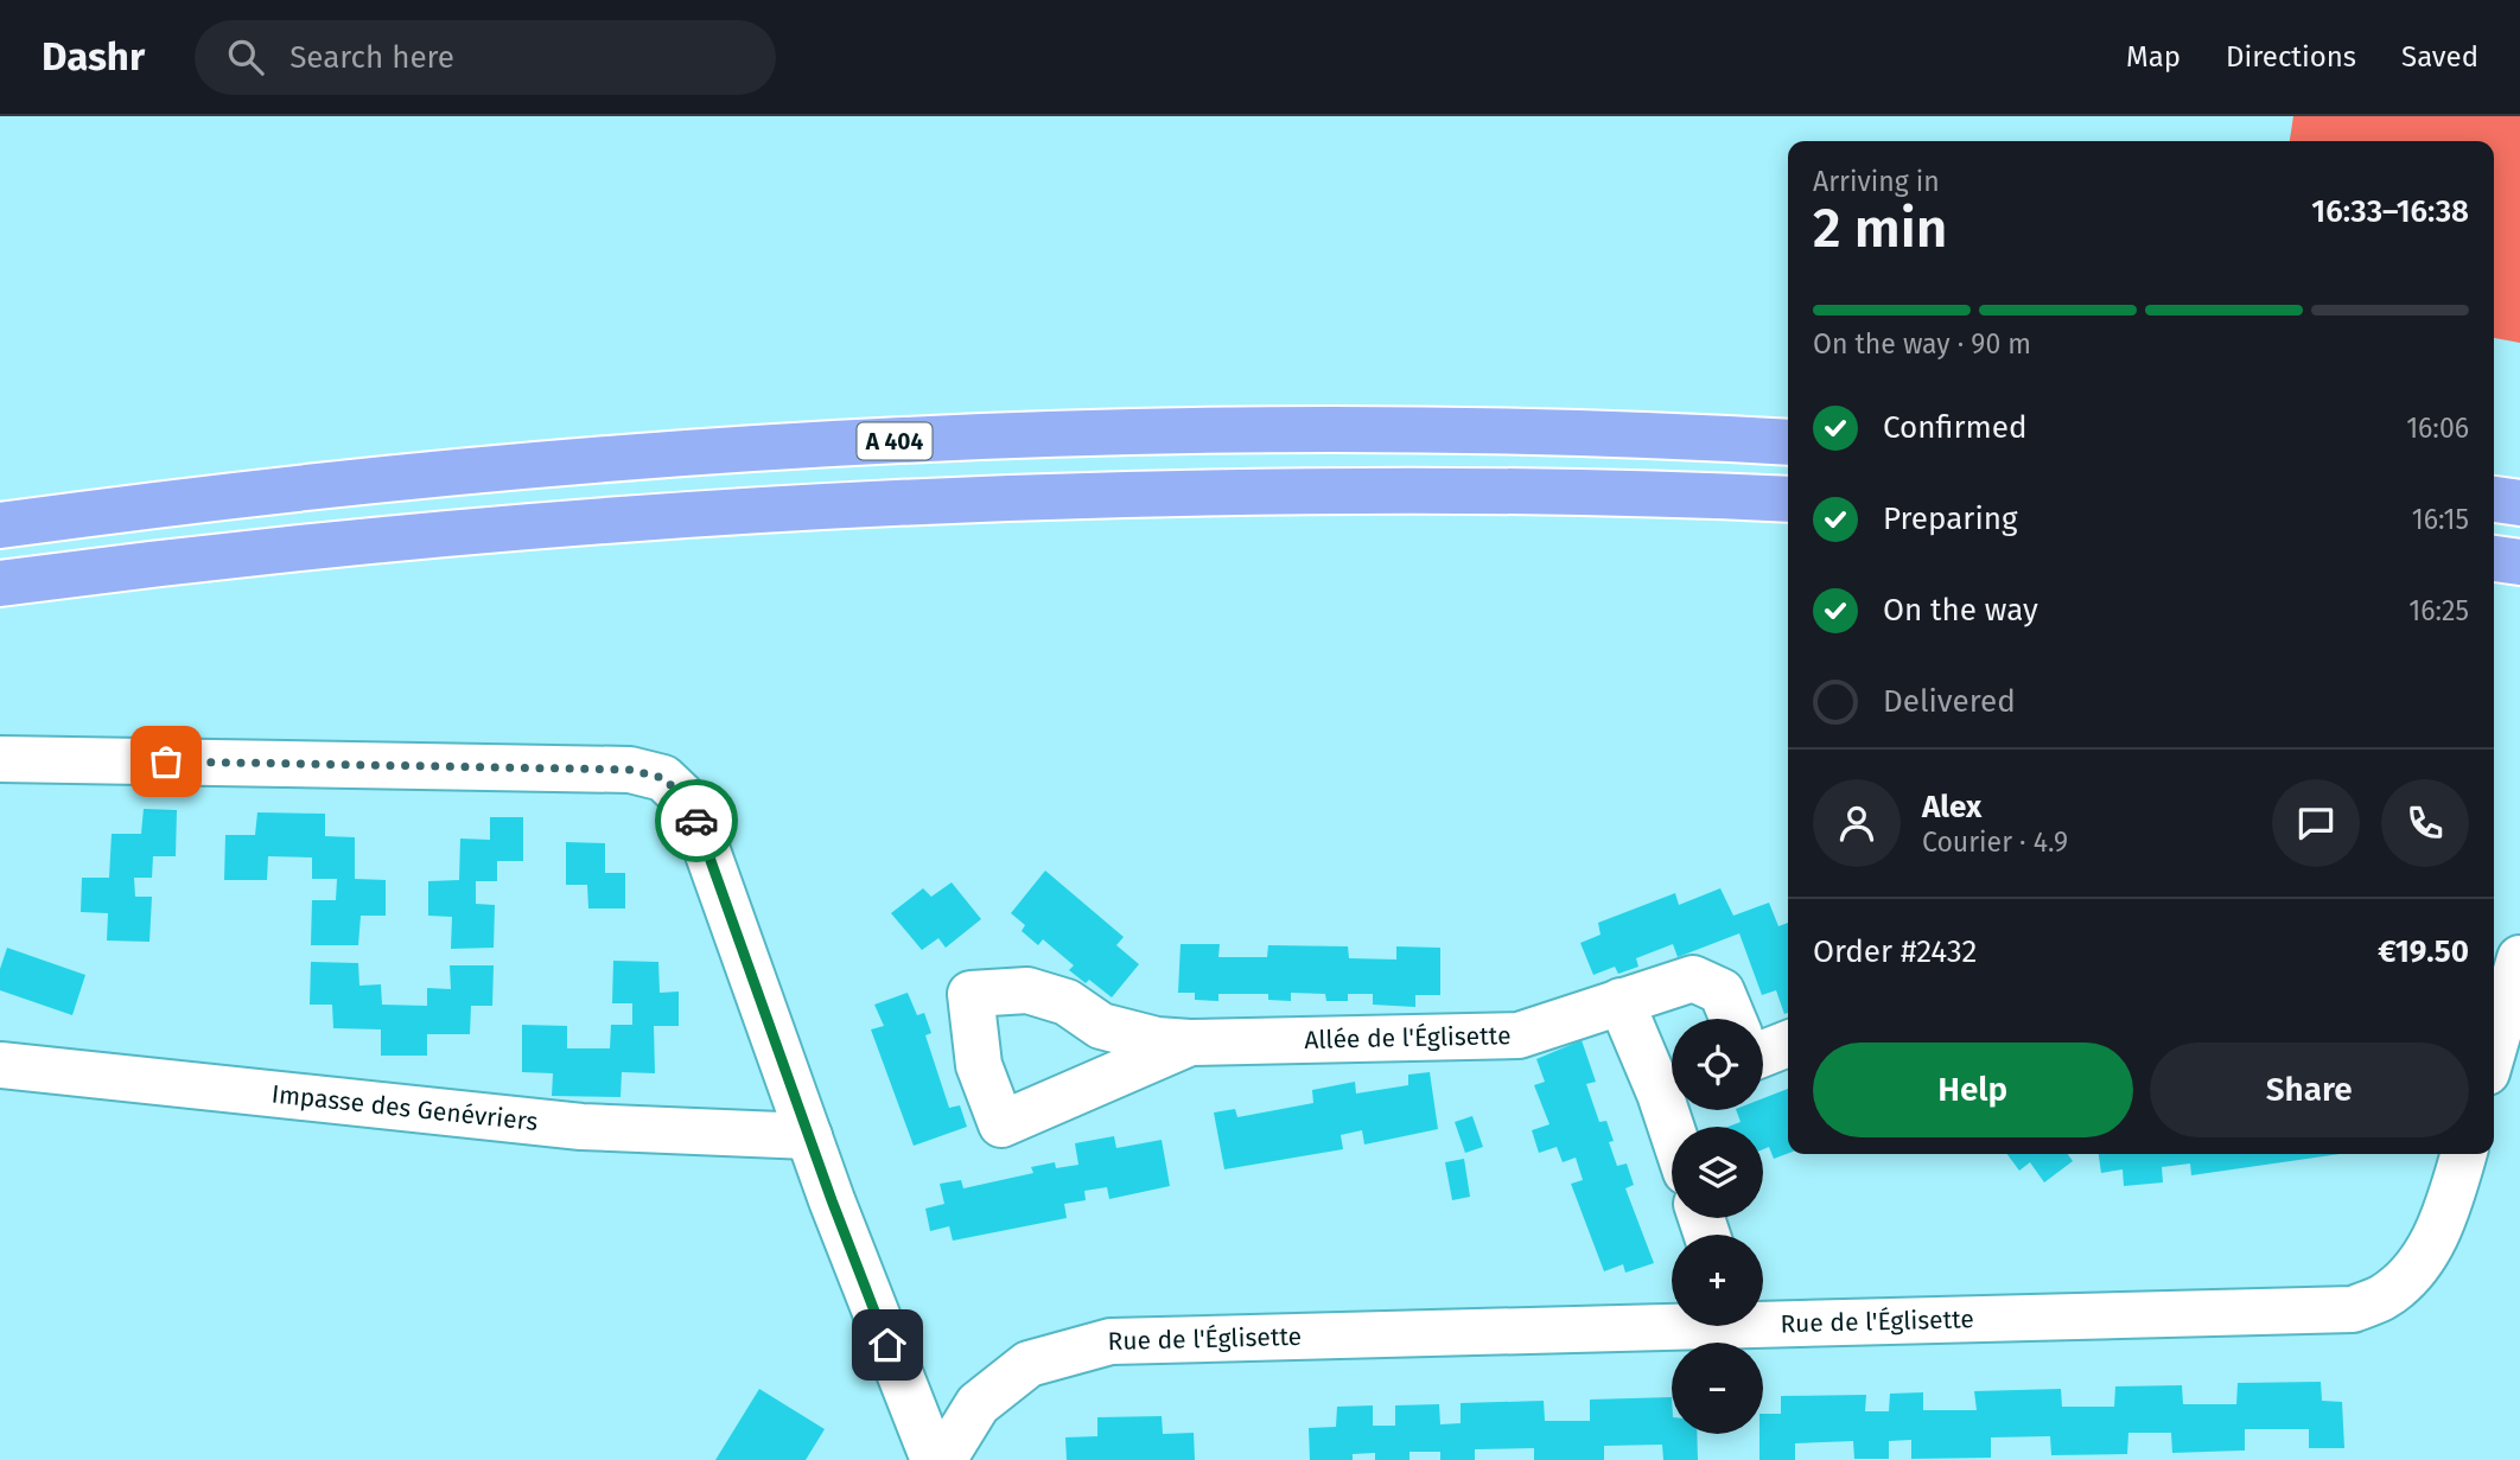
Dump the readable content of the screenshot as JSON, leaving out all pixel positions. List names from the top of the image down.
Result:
{
  "streets": {
    "highway": ["A 404"],
    "street": ["Allée de l'Églisette", "Impasse des Genévriers", "Rue de l'Églisette"]
  },
  "page": {
    "header": "Dashr",
    "search": "Search here",
    "nav": ["Map", "Directions", "Saved"],
    "heading": ["2 min", "Arriving in", "16:33–16:38"],
    "panel": [
      "Alex",
      "Courier · 4.9",
      "Order #2432",
      "€19.50"
    ],
    "bar": "On the way · 90 m",
    "list": [
      ["Confirmed", "16:06"],
      ["Preparing", "16:15"],
      ["On the way", "16:25"],
      "Delivered"
    ],
    "map_buttons": ["+", "−"],
    "buttons": ["Help", "Share"]
  }
}
